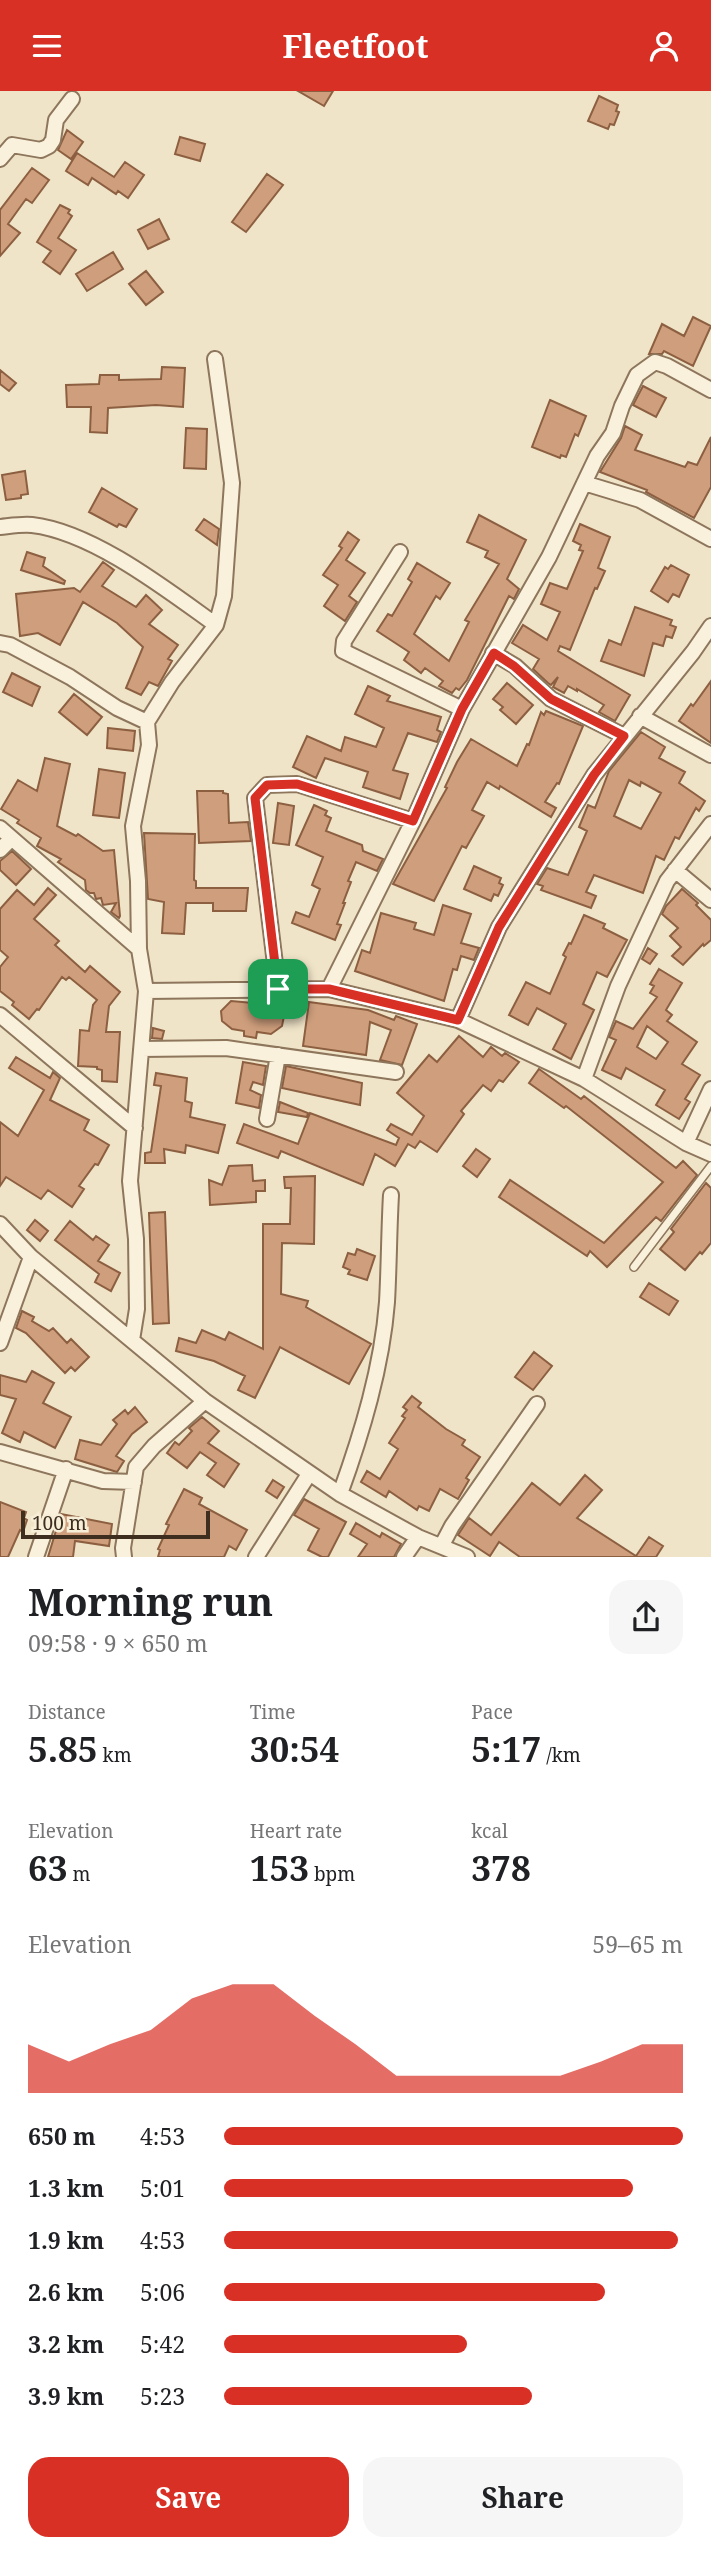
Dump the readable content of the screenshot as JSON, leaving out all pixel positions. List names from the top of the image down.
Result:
{
  "scale_bar": "100 m",
  "page": {
    "header": "Fleetfoot",
    "scale": "100 m",
    "heading": ["Morning run", "09:58 · 9 × 650 m"],
    "stats": [
      ["Distance", "5.85 km"],
      ["Time", "30:54"],
      ["Pace", "5:17 /km"],
      ["Elevation", "63 m"],
      ["Heart rate", "153 bpm"],
      ["kcal", "378"]
    ],
    "chart": ["Elevation", "59–65 m"],
    "list": [
      {
        "name": "650 m",
        "note": "4:53"
      },
      {
        "name": "1.3 km",
        "note": "5:01"
      },
      {
        "name": "1.9 km",
        "note": "4:53"
      },
      {
        "name": "2.6 km",
        "note": "5:06"
      },
      {
        "name": "3.2 km",
        "note": "5:42"
      },
      {
        "name": "3.9 km",
        "note": "5:23"
      }
    ],
    "buttons": ["Save", "Share"]
  }
}
